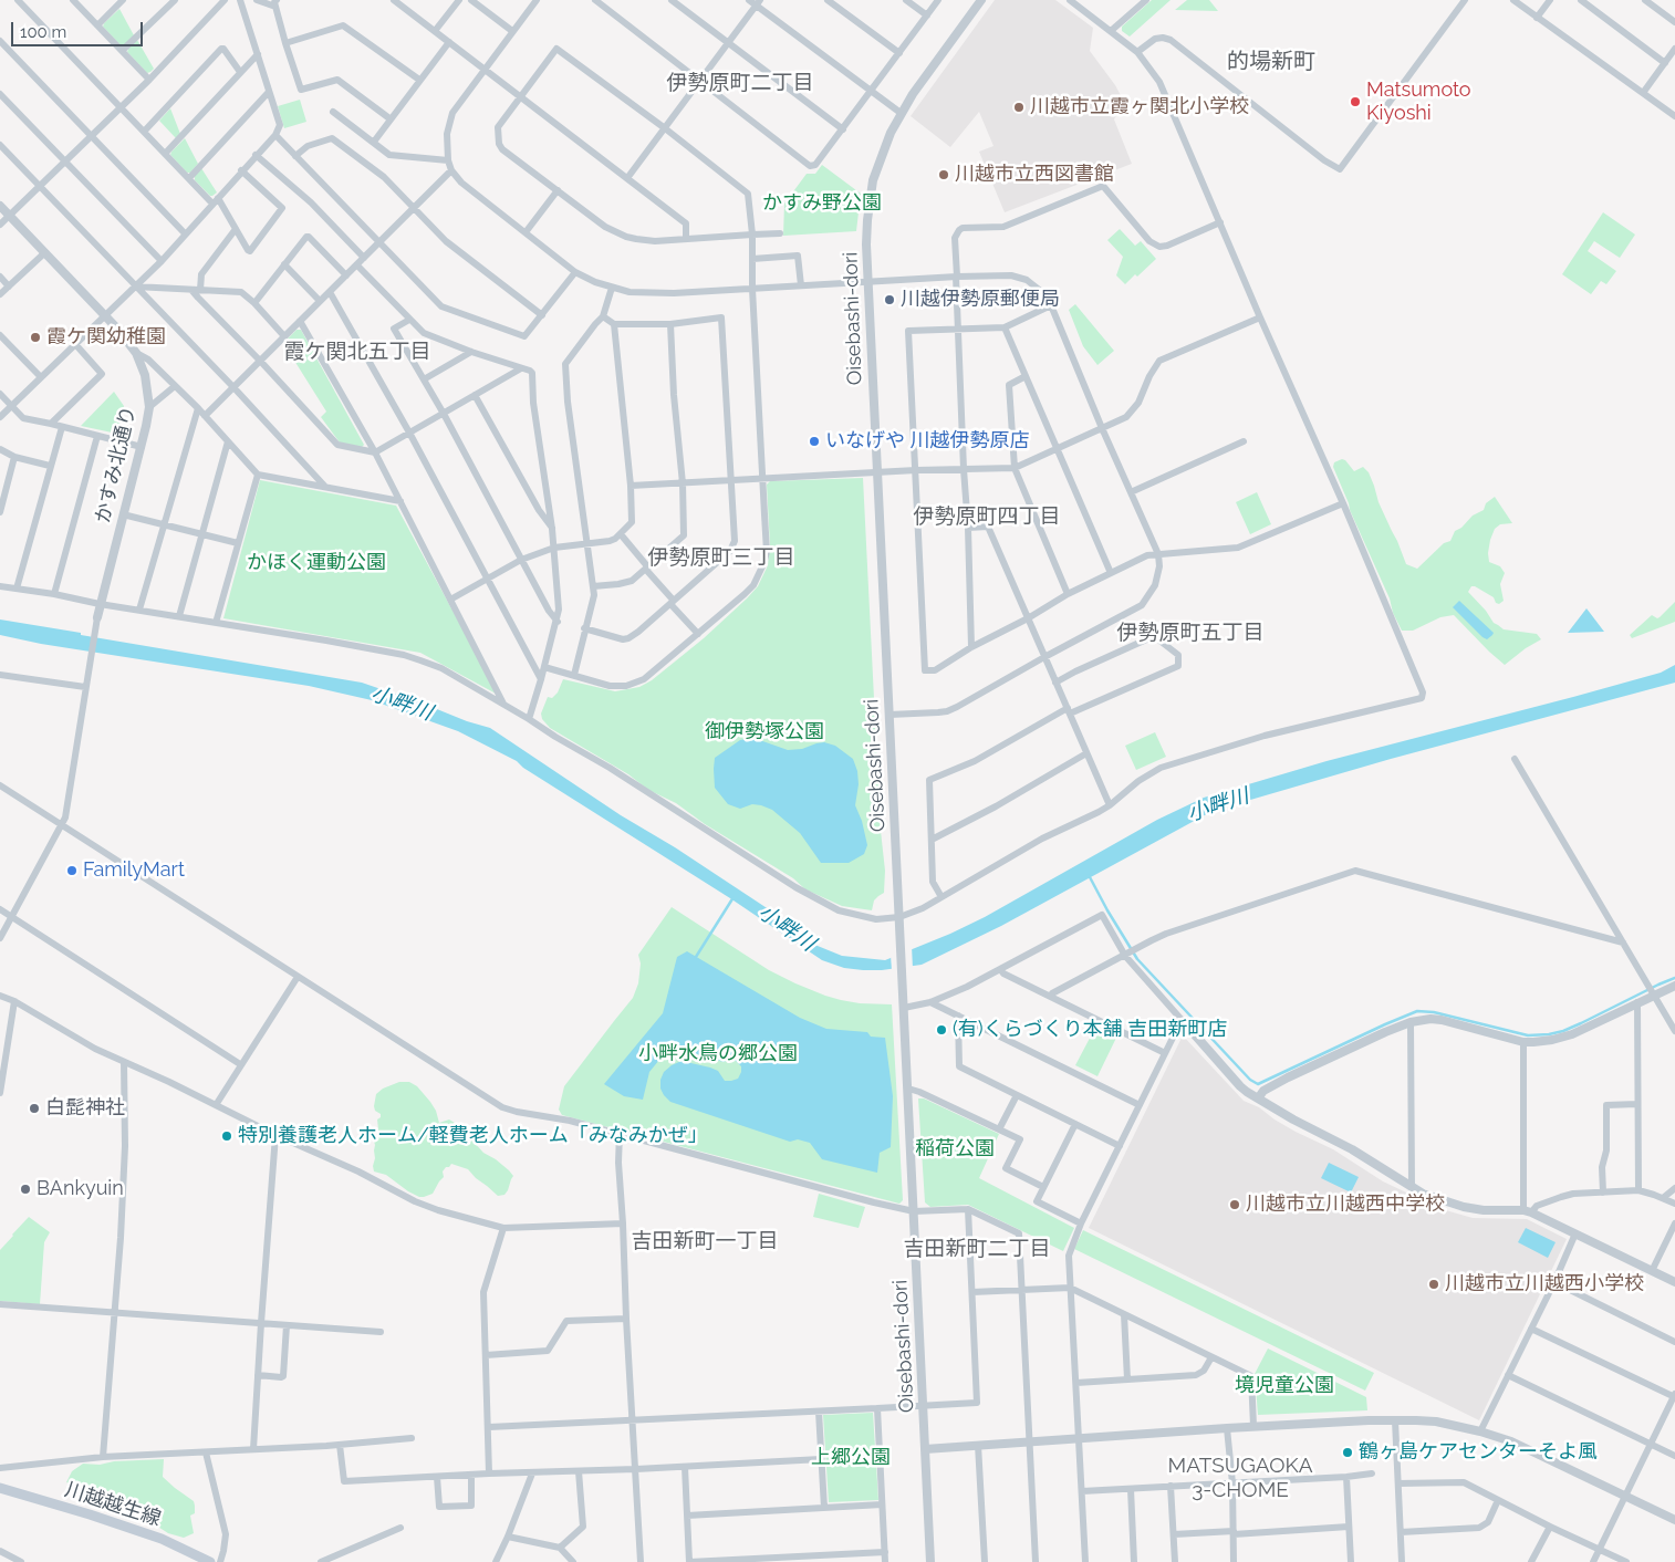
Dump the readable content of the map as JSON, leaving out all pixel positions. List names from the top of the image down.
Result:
{
  "streets": {
    "main road": ["川越越生線"],
    "street": ["Oisebashi-dori", "かすみ北通り"]
  },
  "districts": [
    "的場新町",
    "伊勢原町二丁目",
    "霞ケ関北五丁目",
    "伊勢原町四丁目",
    "伊勢原町三丁目",
    "伊勢原町五丁目",
    "吉田新町一丁目",
    "吉田新町二丁目",
    "MATSUGAOKA 3-CHOME"
  ],
  "water": ["小畔川"],
  "parks": [
    "かすみ野公園",
    "かほく運動公園",
    "御伊勢塚公園",
    "小畔水鳥の郷公園",
    "稲荷公園",
    "境児童公園",
    "上郷公園"
  ],
  "places": [
    "Matsumoto Kiyoshi",
    "川越市立霞ヶ関北小学校",
    "川越市立西図書館",
    "川越伊勢原郵便局",
    "霞ケ関幼稚園",
    "いなげや 川越伊勢原店",
    "FamilyMart",
    "(有)くらづくり本舗 吉田新町店",
    "白髭神社",
    "特別養護老人ホーム/軽費老人ホーム「みなみかぜ」",
    "BAnkyuin",
    "川越市立川越西中学校",
    "川越市立川越西小学校",
    "鶴ヶ島ケアセンターそよ風"
  ],
  "scale_bar": "100 m"
}
